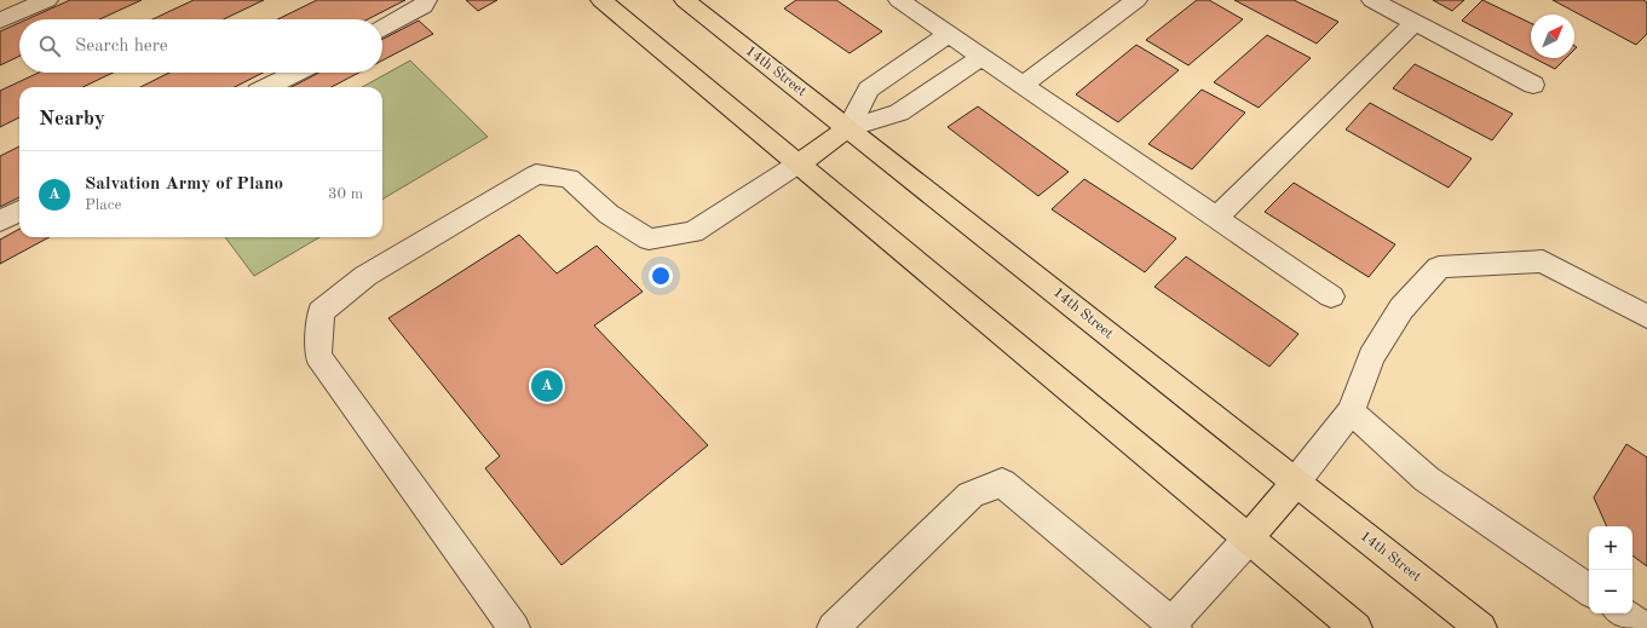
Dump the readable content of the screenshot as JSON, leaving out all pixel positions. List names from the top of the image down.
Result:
{
  "streets": {
    "main road": ["14th Street"]
  },
  "north": "top right",
  "page": {
    "search": "Search here",
    "heading": "Nearby",
    "list": [
      {
        "mark": "A",
        "name": "Salvation Army of Plano",
        "note": "Place",
        "value": "30 m"
      }
    ],
    "pins": "A",
    "map_buttons": ["+", "−"]
  }
}
